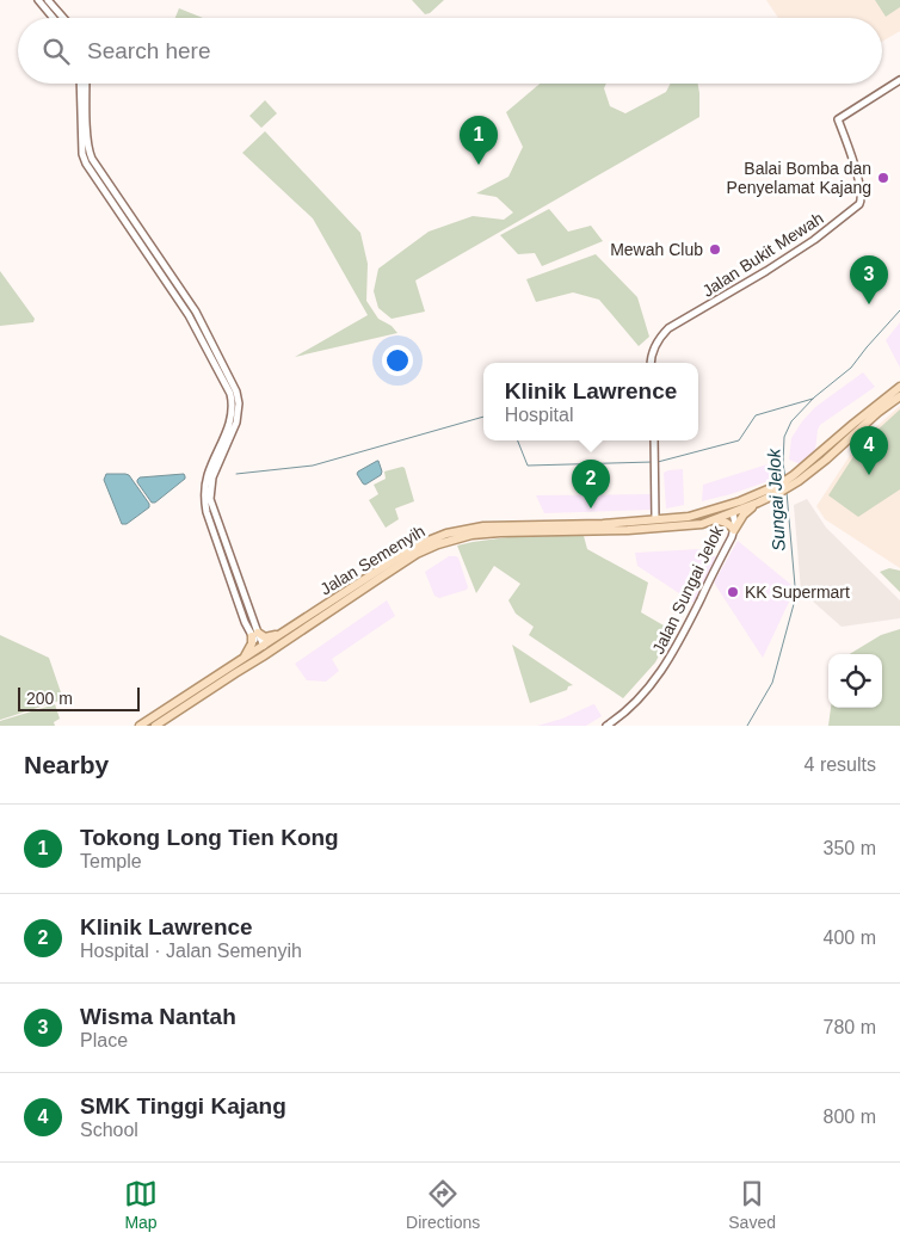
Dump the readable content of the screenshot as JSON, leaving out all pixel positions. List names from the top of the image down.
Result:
{
  "streets": {
    "main road": ["Jalan Semenyih"],
    "street": ["Jalan Bukit Mewah", "Jalan Sungai Jelok"]
  },
  "crossings": [
    ["Jalan Semenyih", "Jalan Sungai Jelok"]
  ],
  "water": ["Sungai Jelok"],
  "places": ["Balai Bomba dan Penyelamat Kajang", "Mewah Club", "KK Supermart"],
  "scale_bar": "200 m",
  "page": {
    "search": "Search here",
    "pins": [
      "1",
      "3",
      "4",
      "2"
    ],
    "popup": ["Klinik Lawrence", "Hospital"],
    "scale": "200 m",
    "heading": ["Nearby", "4 results"],
    "list": [
      {
        "mark": "1",
        "name": "Tokong Long Tien Kong",
        "note": "Temple",
        "value": "350 m"
      },
      {
        "mark": "2",
        "name": "Klinik Lawrence",
        "note": "Hospital · Jalan Semenyih",
        "value": "400 m"
      },
      {
        "mark": "3",
        "name": "Wisma Nantah",
        "note": "Place",
        "value": "780 m"
      },
      {
        "mark": "4",
        "name": "SMK Tinggi Kajang",
        "note": "School",
        "value": "800 m"
      }
    ],
    "nav": ["Map", "Directions", "Saved"]
  }
}
